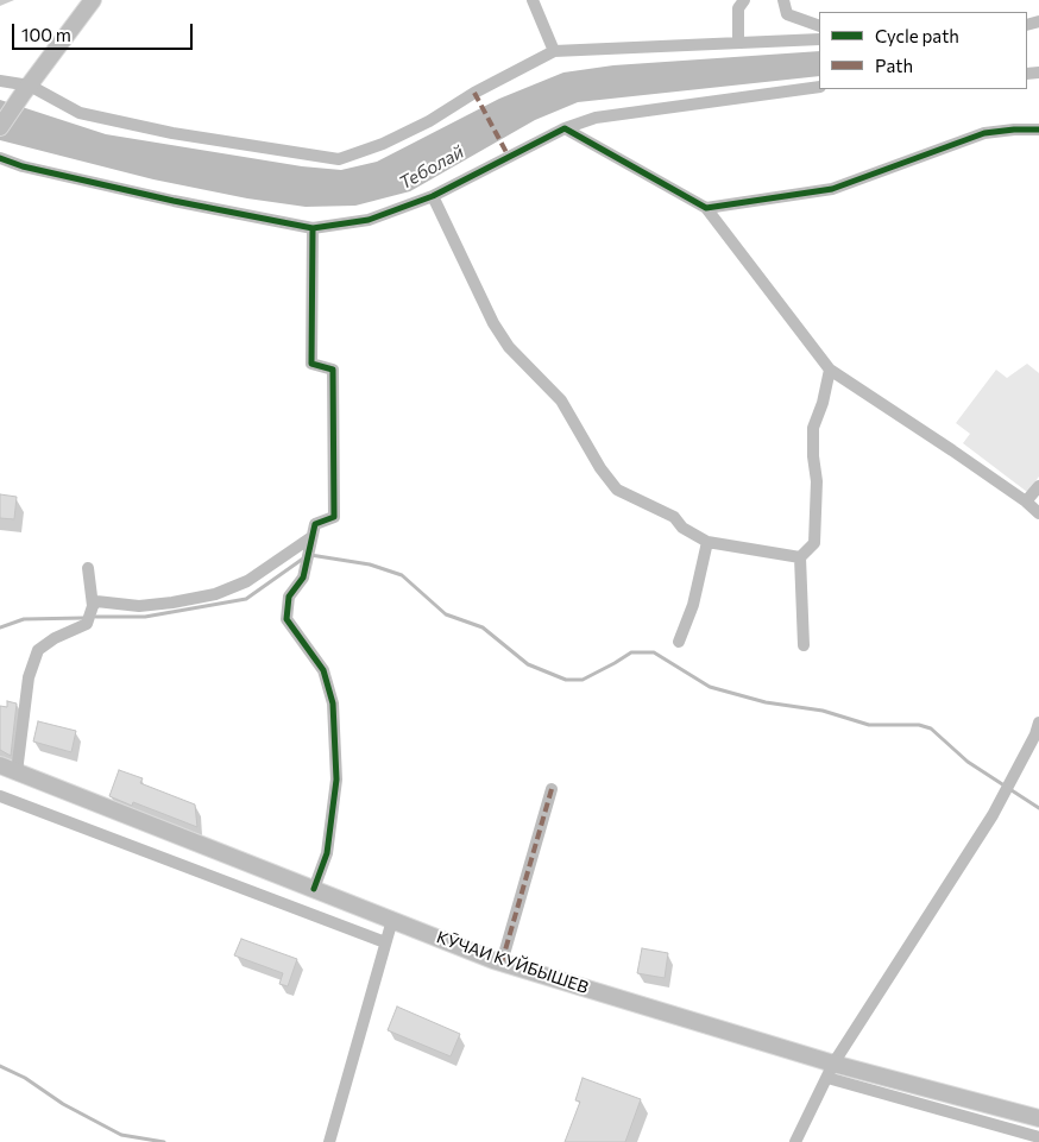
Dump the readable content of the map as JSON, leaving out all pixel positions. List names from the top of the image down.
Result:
{
  "streets": {
    "main road": ["КӮЧАИ КУЙБЫШЕВ"]
  },
  "water": ["Теболай"],
  "legend": ["Cycle path", "Path"],
  "scale_bar": "100 m"
}
